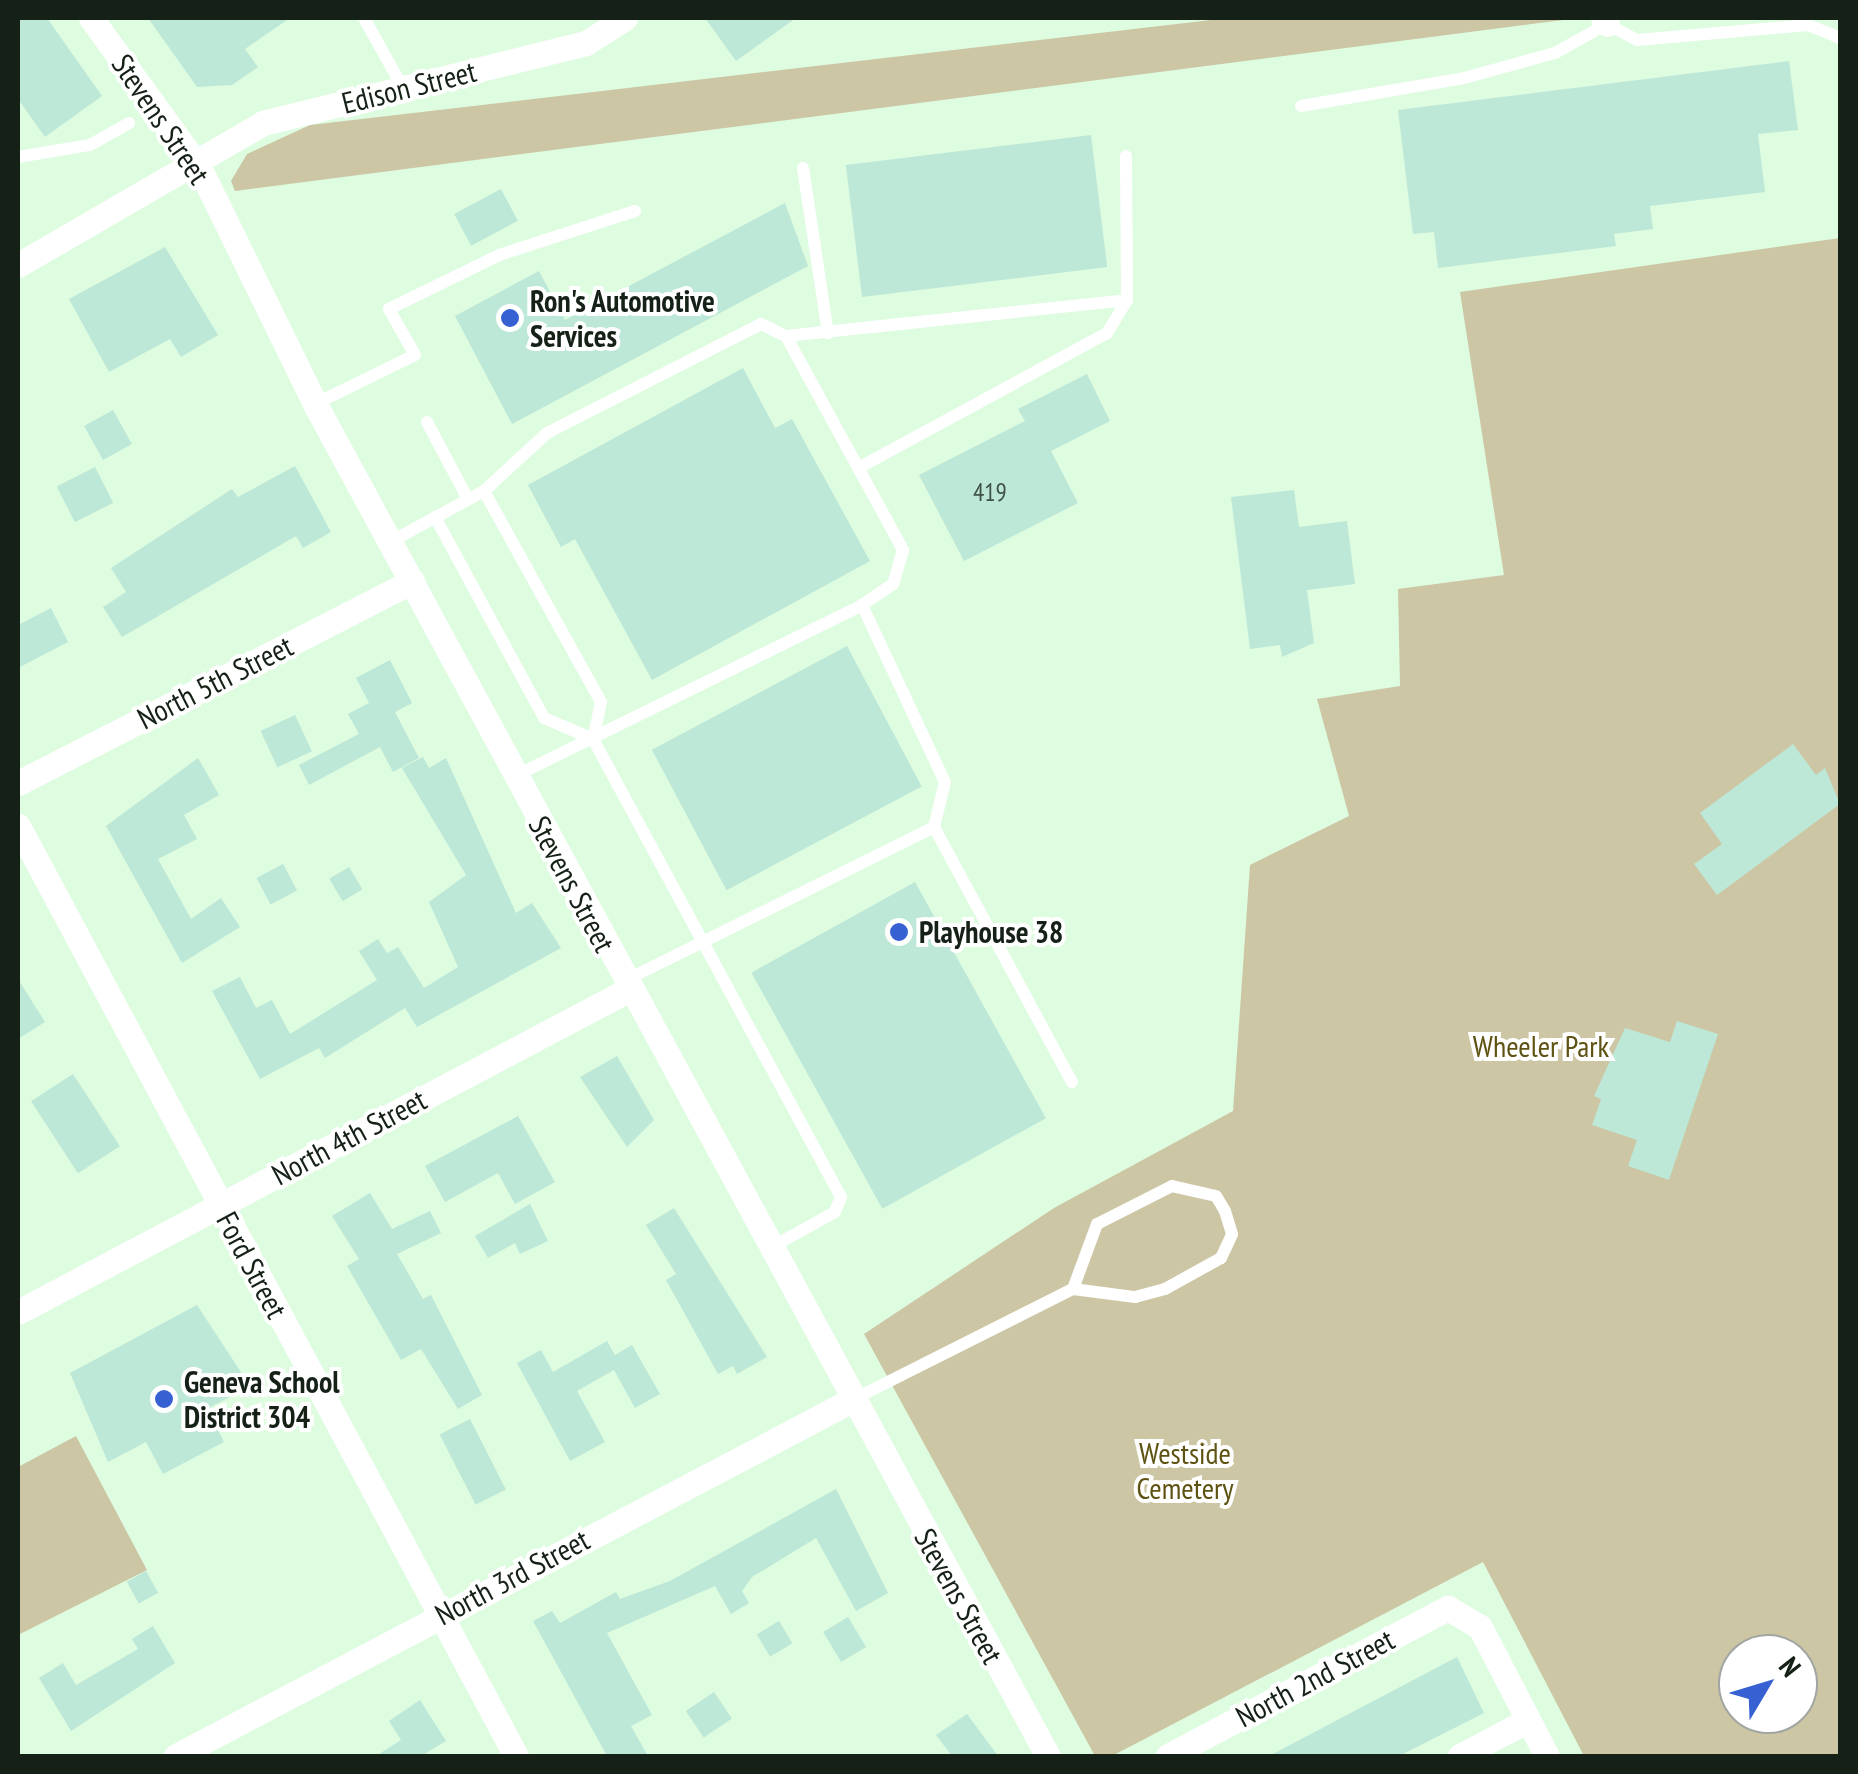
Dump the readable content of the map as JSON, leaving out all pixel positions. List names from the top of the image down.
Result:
{
  "streets": {
    "street": [
      "Edison Street",
      "Stevens Street",
      "North 5th Street",
      "North 4th Street",
      "Ford Street",
      "North 3rd Street",
      "North 2nd Street"
    ]
  },
  "crossings": [
    ["Edison Street", "Stevens Street"],
    ["Stevens Street", "North 5th Street"],
    ["Stevens Street", "North 4th Street"],
    ["Stevens Street", "North 3rd Street"],
    ["North 4th Street", "Ford Street"],
    ["Ford Street", "North 3rd Street"]
  ],
  "parks": ["Wheeler Park", "Westside Cemetery"],
  "places": ["Ron's Automotive Services", "Playhouse 38", "Geneva School District 304"],
  "house_numbers": ["419"],
  "north": "top right"
}
